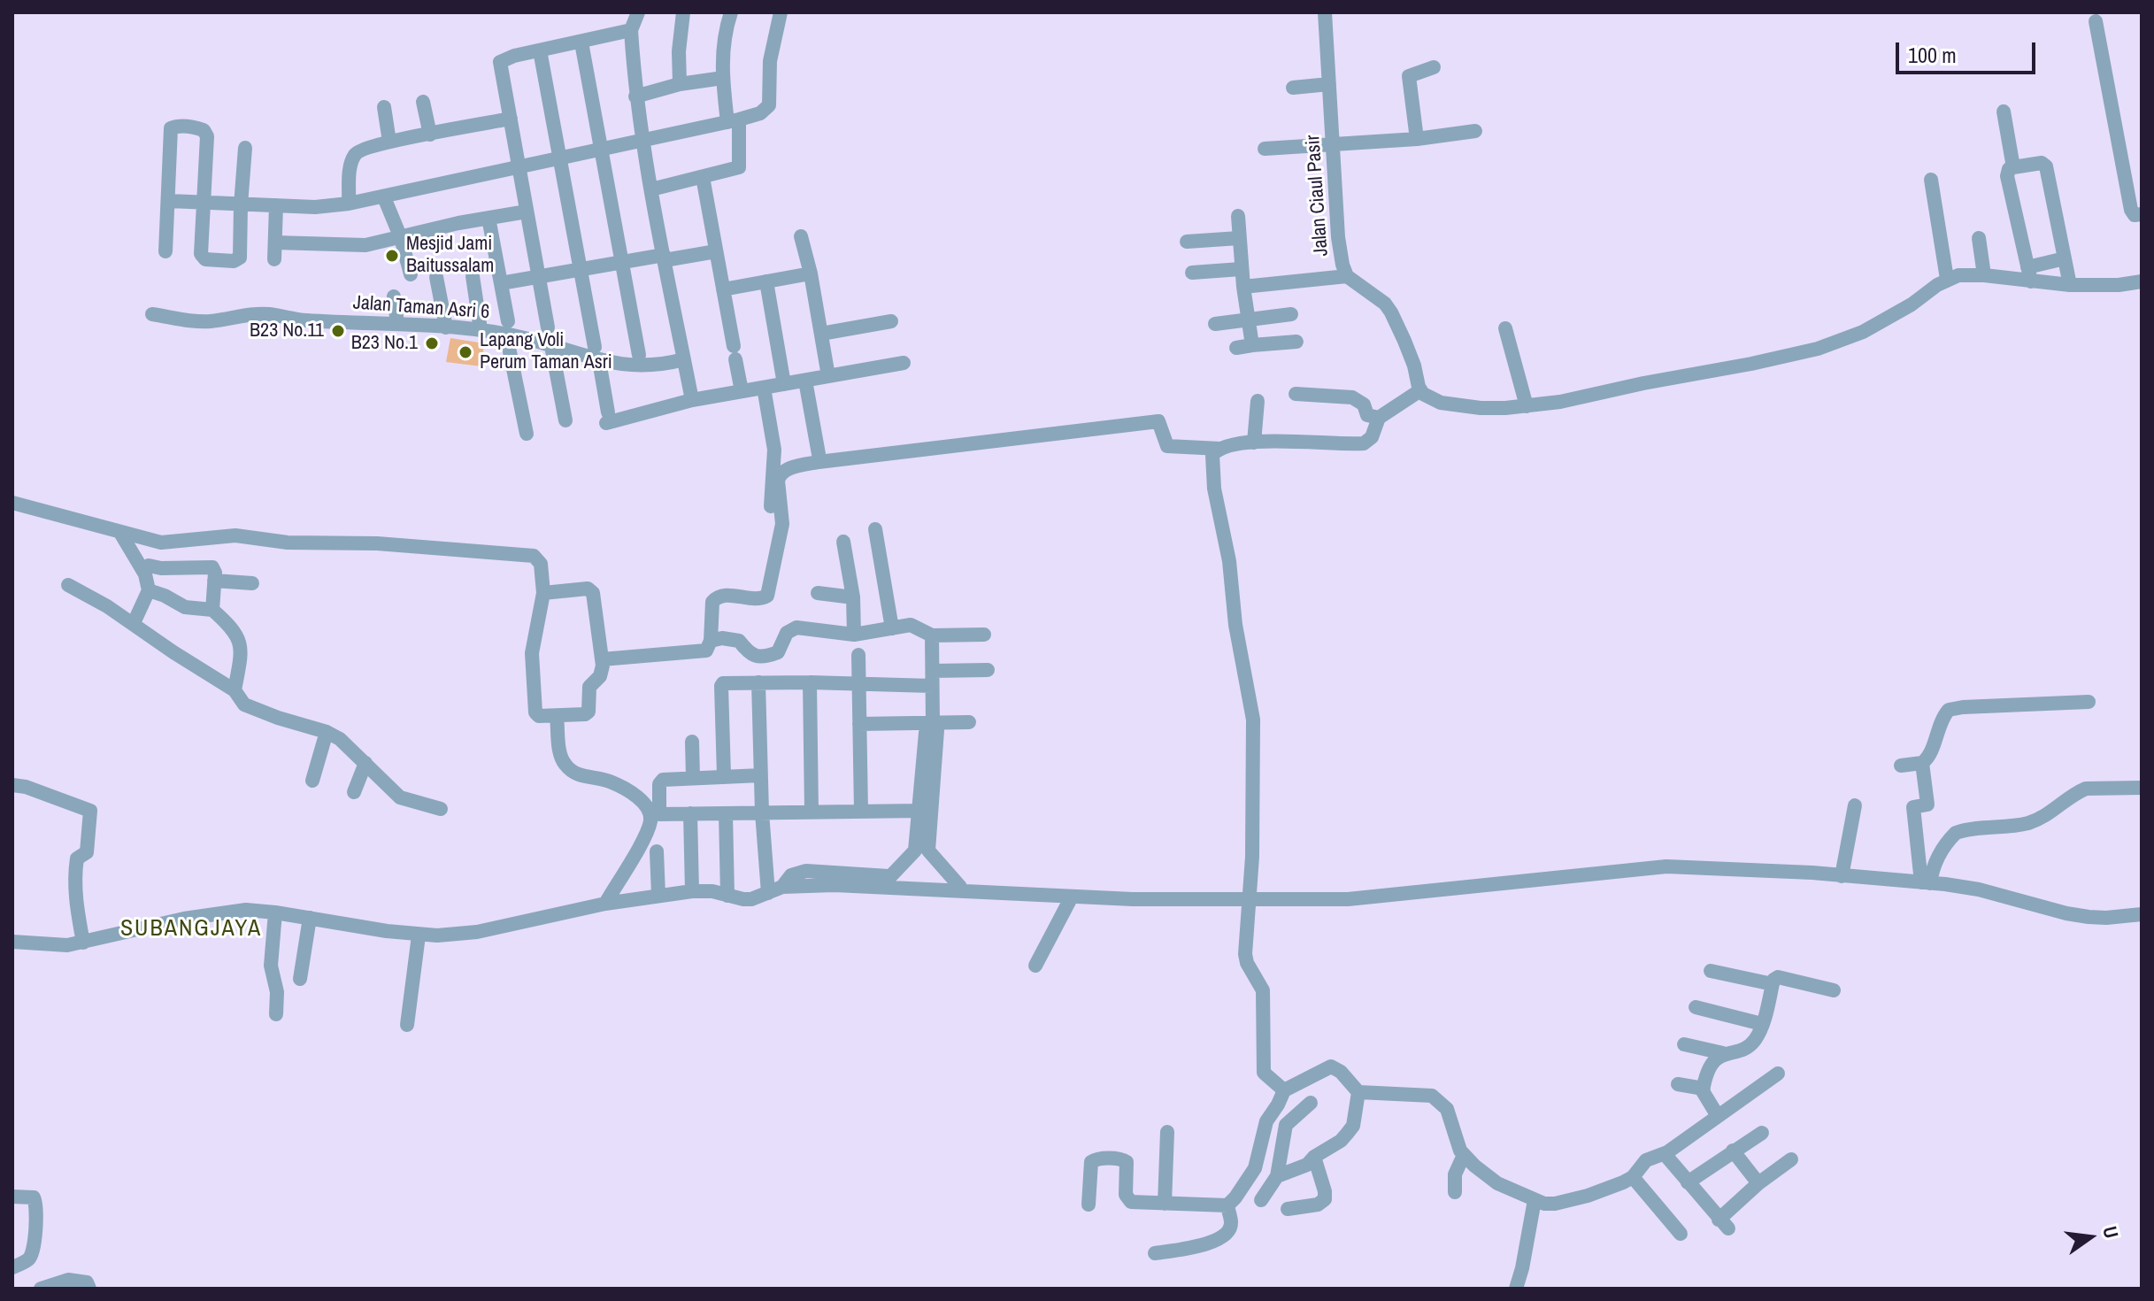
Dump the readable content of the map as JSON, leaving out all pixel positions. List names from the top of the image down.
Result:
{
  "streets": {
    "street": ["Jalan Ciaul Pasir", "Jalan Taman Asri 6"]
  },
  "districts": ["SUBANGJAYA"],
  "places": [
    "Mesjid Jami Baitussalam",
    "B23 No.11",
    "B23 No.1",
    "Lapang Voli Perum Taman Asri"
  ],
  "scale_bar": "100 m",
  "north": "right"
}
